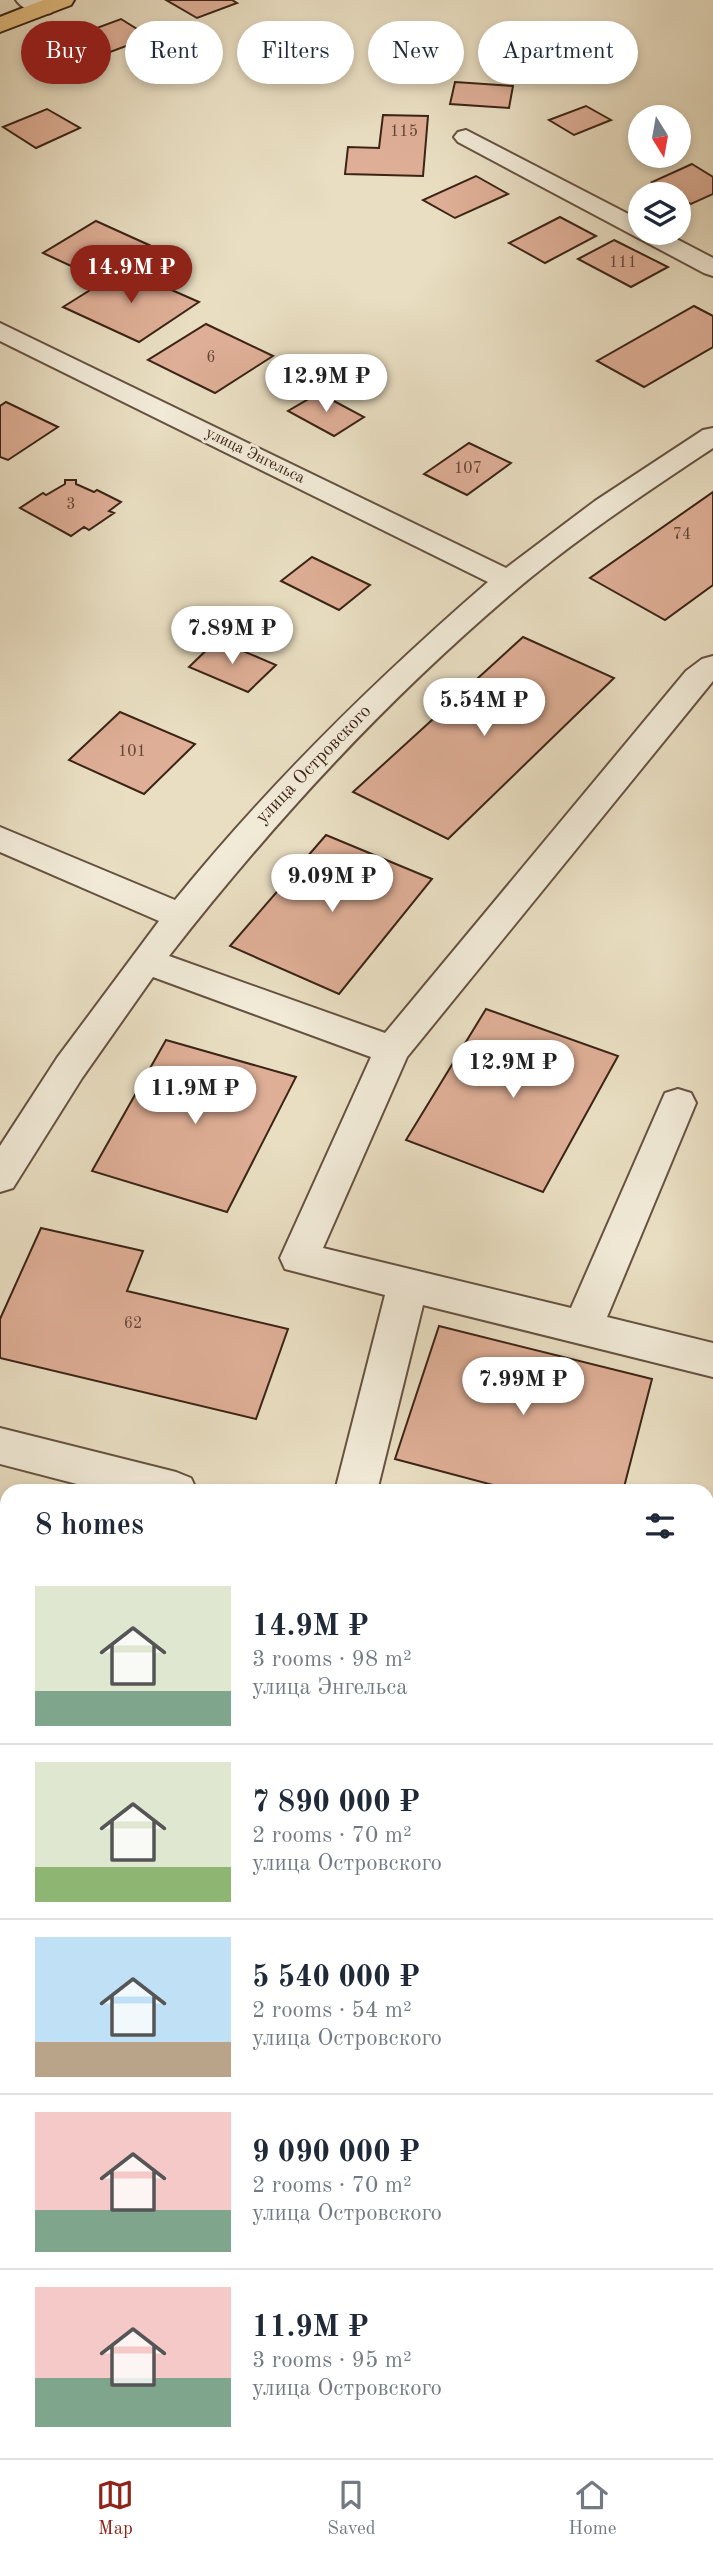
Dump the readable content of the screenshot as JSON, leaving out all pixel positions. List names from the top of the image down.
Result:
{
  "streets": {
    "street": ["улица Энгельса", "улица Островского"]
  },
  "crossings": [
    ["улица Энгельса", "улица Островского"]
  ],
  "house_numbers": [
    "115",
    "111",
    "6",
    "107",
    "3",
    "74",
    "101",
    "62"
  ],
  "north": "bottom",
  "page": {
    "chip": [
      "Buy",
      "Rent",
      "Filters",
      "New",
      "Apartment"
    ],
    "price": [
      "14.9M ₽",
      "12.9M ₽",
      "7.89M ₽",
      "5.54M ₽",
      "9.09M ₽",
      "12.9M ₽",
      "11.9M ₽",
      "7.99M ₽"
    ],
    "heading": "8 homes",
    "list": [
      {
        "name": "14.9M ₽",
        "note": "3 rooms · 98 m² · улица Энгельса"
      },
      {
        "name": "7 890 000 ₽",
        "note": "2 rooms · 70 m² · улица Островского"
      },
      {
        "name": "5 540 000 ₽",
        "note": "2 rooms · 54 m² · улица Островского"
      },
      {
        "name": "9 090 000 ₽",
        "note": "2 rooms · 70 m² · улица Островского"
      },
      {
        "name": "11.9M ₽",
        "note": "3 rooms · 95 m² · улица Островского"
      }
    ],
    "tabs": ["Map", "Saved", "Home"]
  }
}
